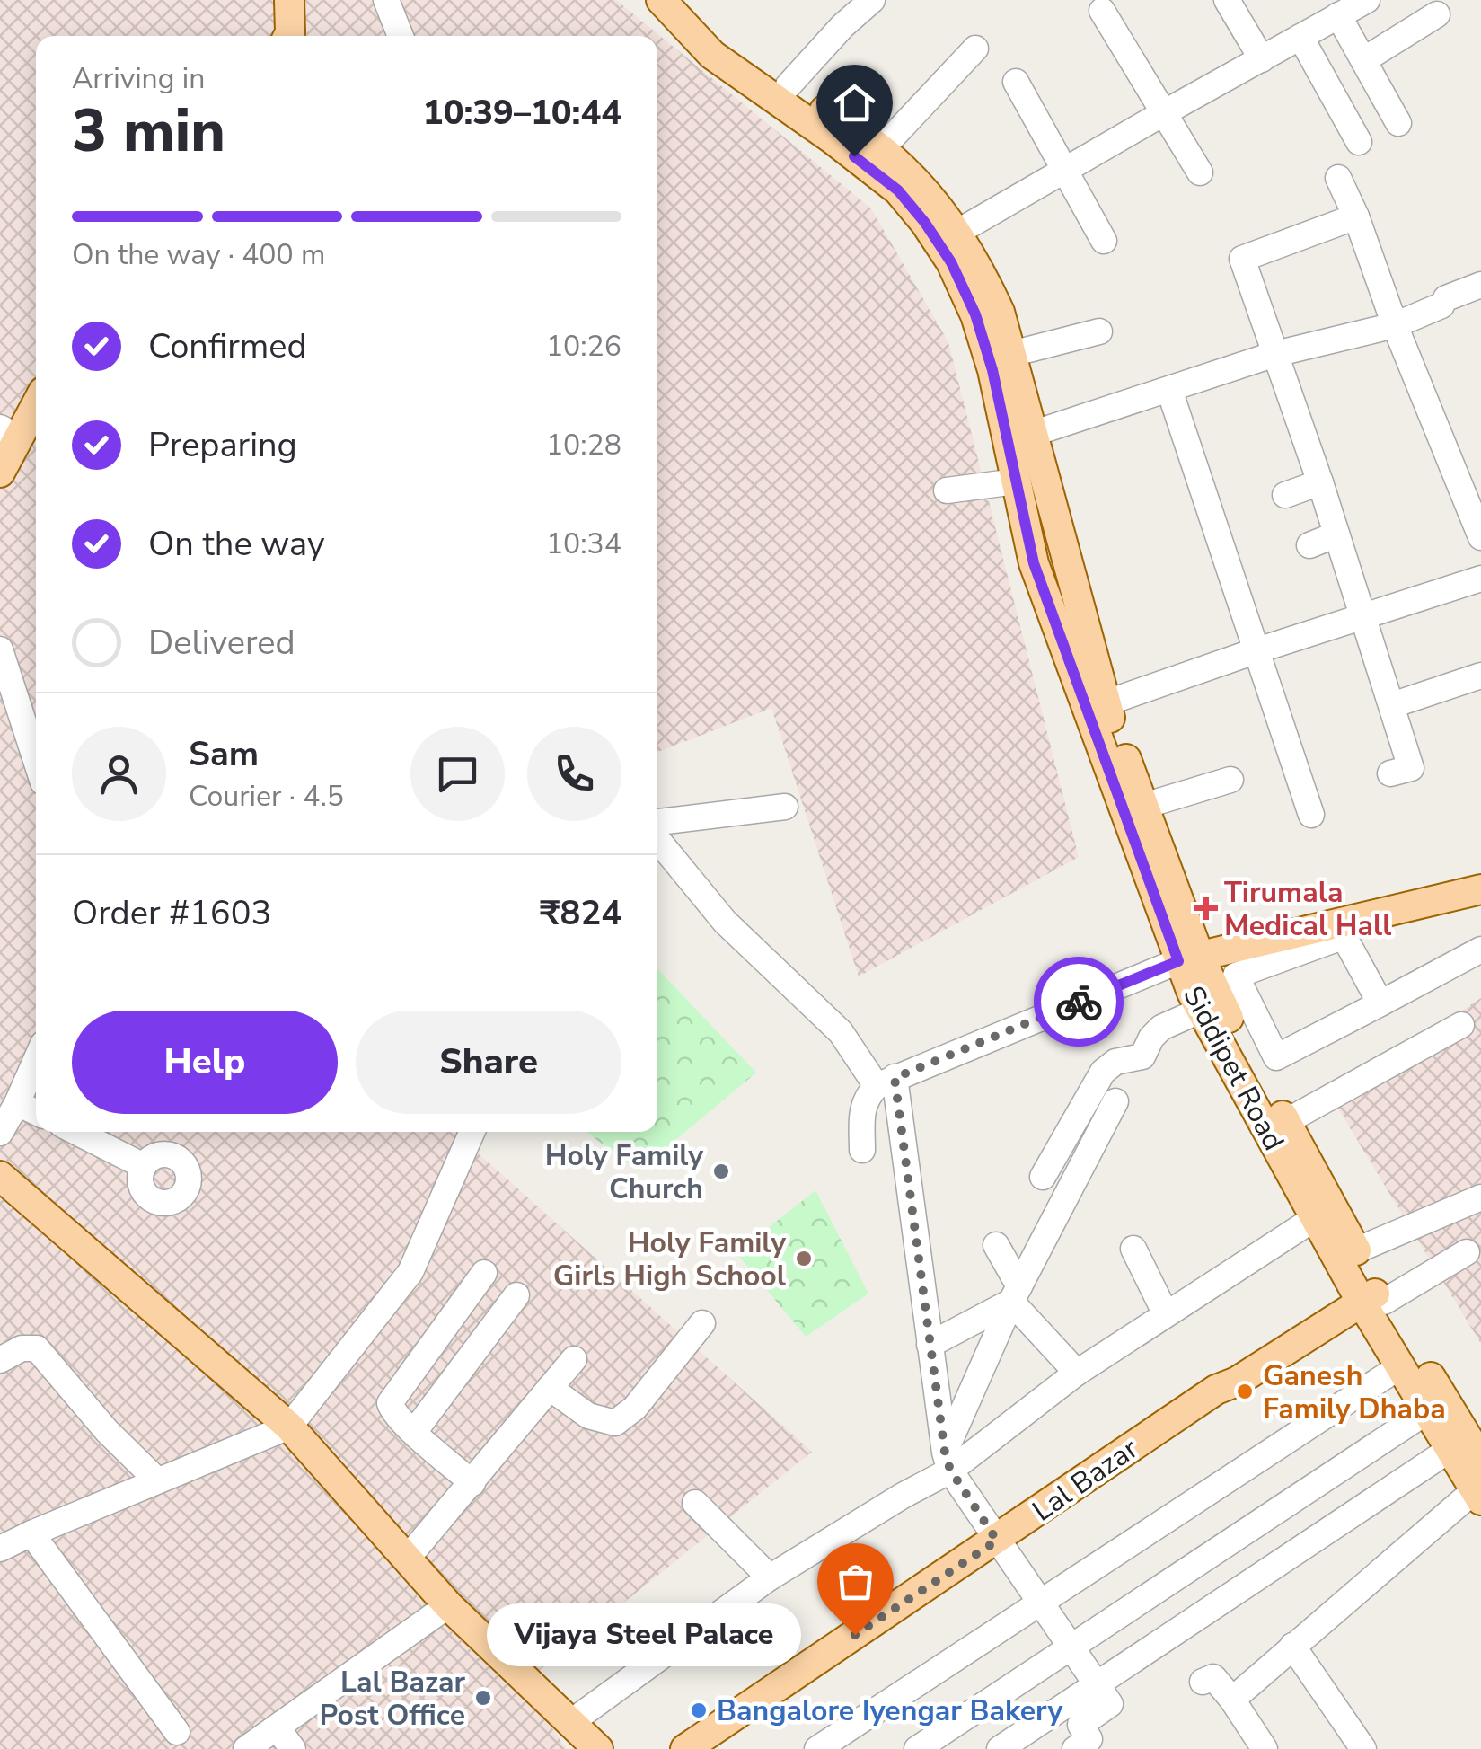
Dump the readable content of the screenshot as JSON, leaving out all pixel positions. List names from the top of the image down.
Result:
{
  "streets": {
    "main road": ["Siddipet Road", "Lal Bazar"]
  },
  "crossings": [
    ["Siddipet Road", "Lal Bazar"]
  ],
  "places": {
    "health": ["Tirumala Medical Hall"],
    "other": [
      "Holy Family Church",
      "Holy Family Girls High School",
      "Ganesh Family Dhaba",
      "Vijaya Steel Palace",
      "Lal Bazar Post Office",
      "Bangalore Iyengar Bakery"
    ]
  },
  "page": {
    "heading": ["3 min", "Arriving in", "10:39–10:44"],
    "panel": [
      "Sam",
      "Courier · 4.5",
      "Order #1603",
      "₹824"
    ],
    "bar": "On the way · 400 m",
    "list": [
      ["Confirmed", "10:26"],
      ["Preparing", "10:28"],
      ["On the way", "10:34"],
      "Delivered"
    ],
    "buttons": ["Help", "Share"],
    "bubble": "Vijaya Steel Palace"
  }
}
